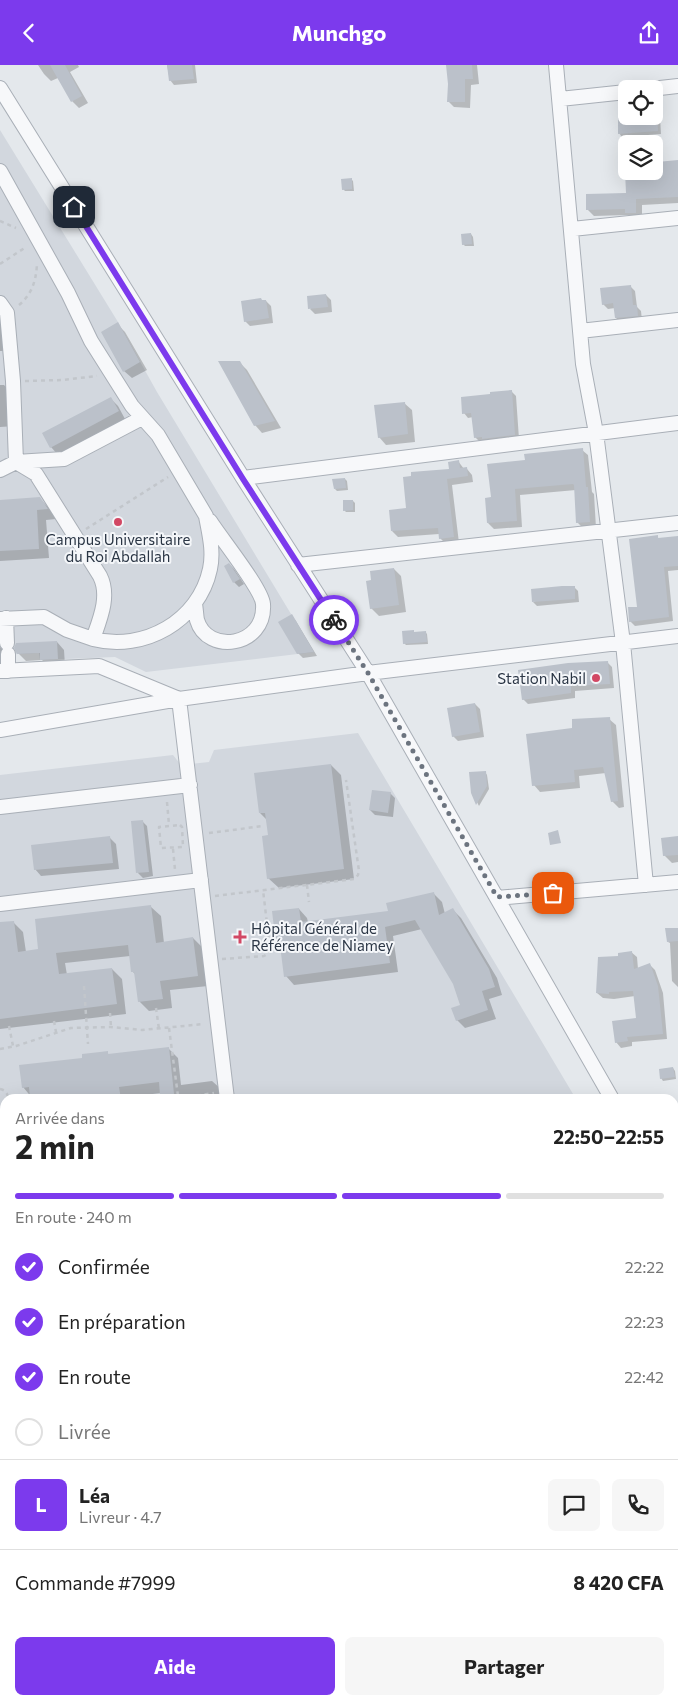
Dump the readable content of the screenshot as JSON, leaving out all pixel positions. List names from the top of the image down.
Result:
{
  "places": {
    "other": ["Campus Universitaire du Roi Abdallah", "Station Nabil"],
    "health": ["Hôpital Général de Référence de Niamey"]
  },
  "page": {
    "header": "Munchgo",
    "heading": ["2 min", "Arrivée dans", "22:50–22:55"],
    "panel": [
      "Léa",
      "Livreur · 4.7",
      "Commande #7999",
      "8 420 CFA"
    ],
    "bar": "En route · 240 m",
    "list": [
      ["Confirmée", "22:22"],
      ["En préparation", "22:23"],
      ["En route", "22:42"],
      "Livrée"
    ],
    "round": "L",
    "buttons": ["Aide", "Partager"]
  }
}
